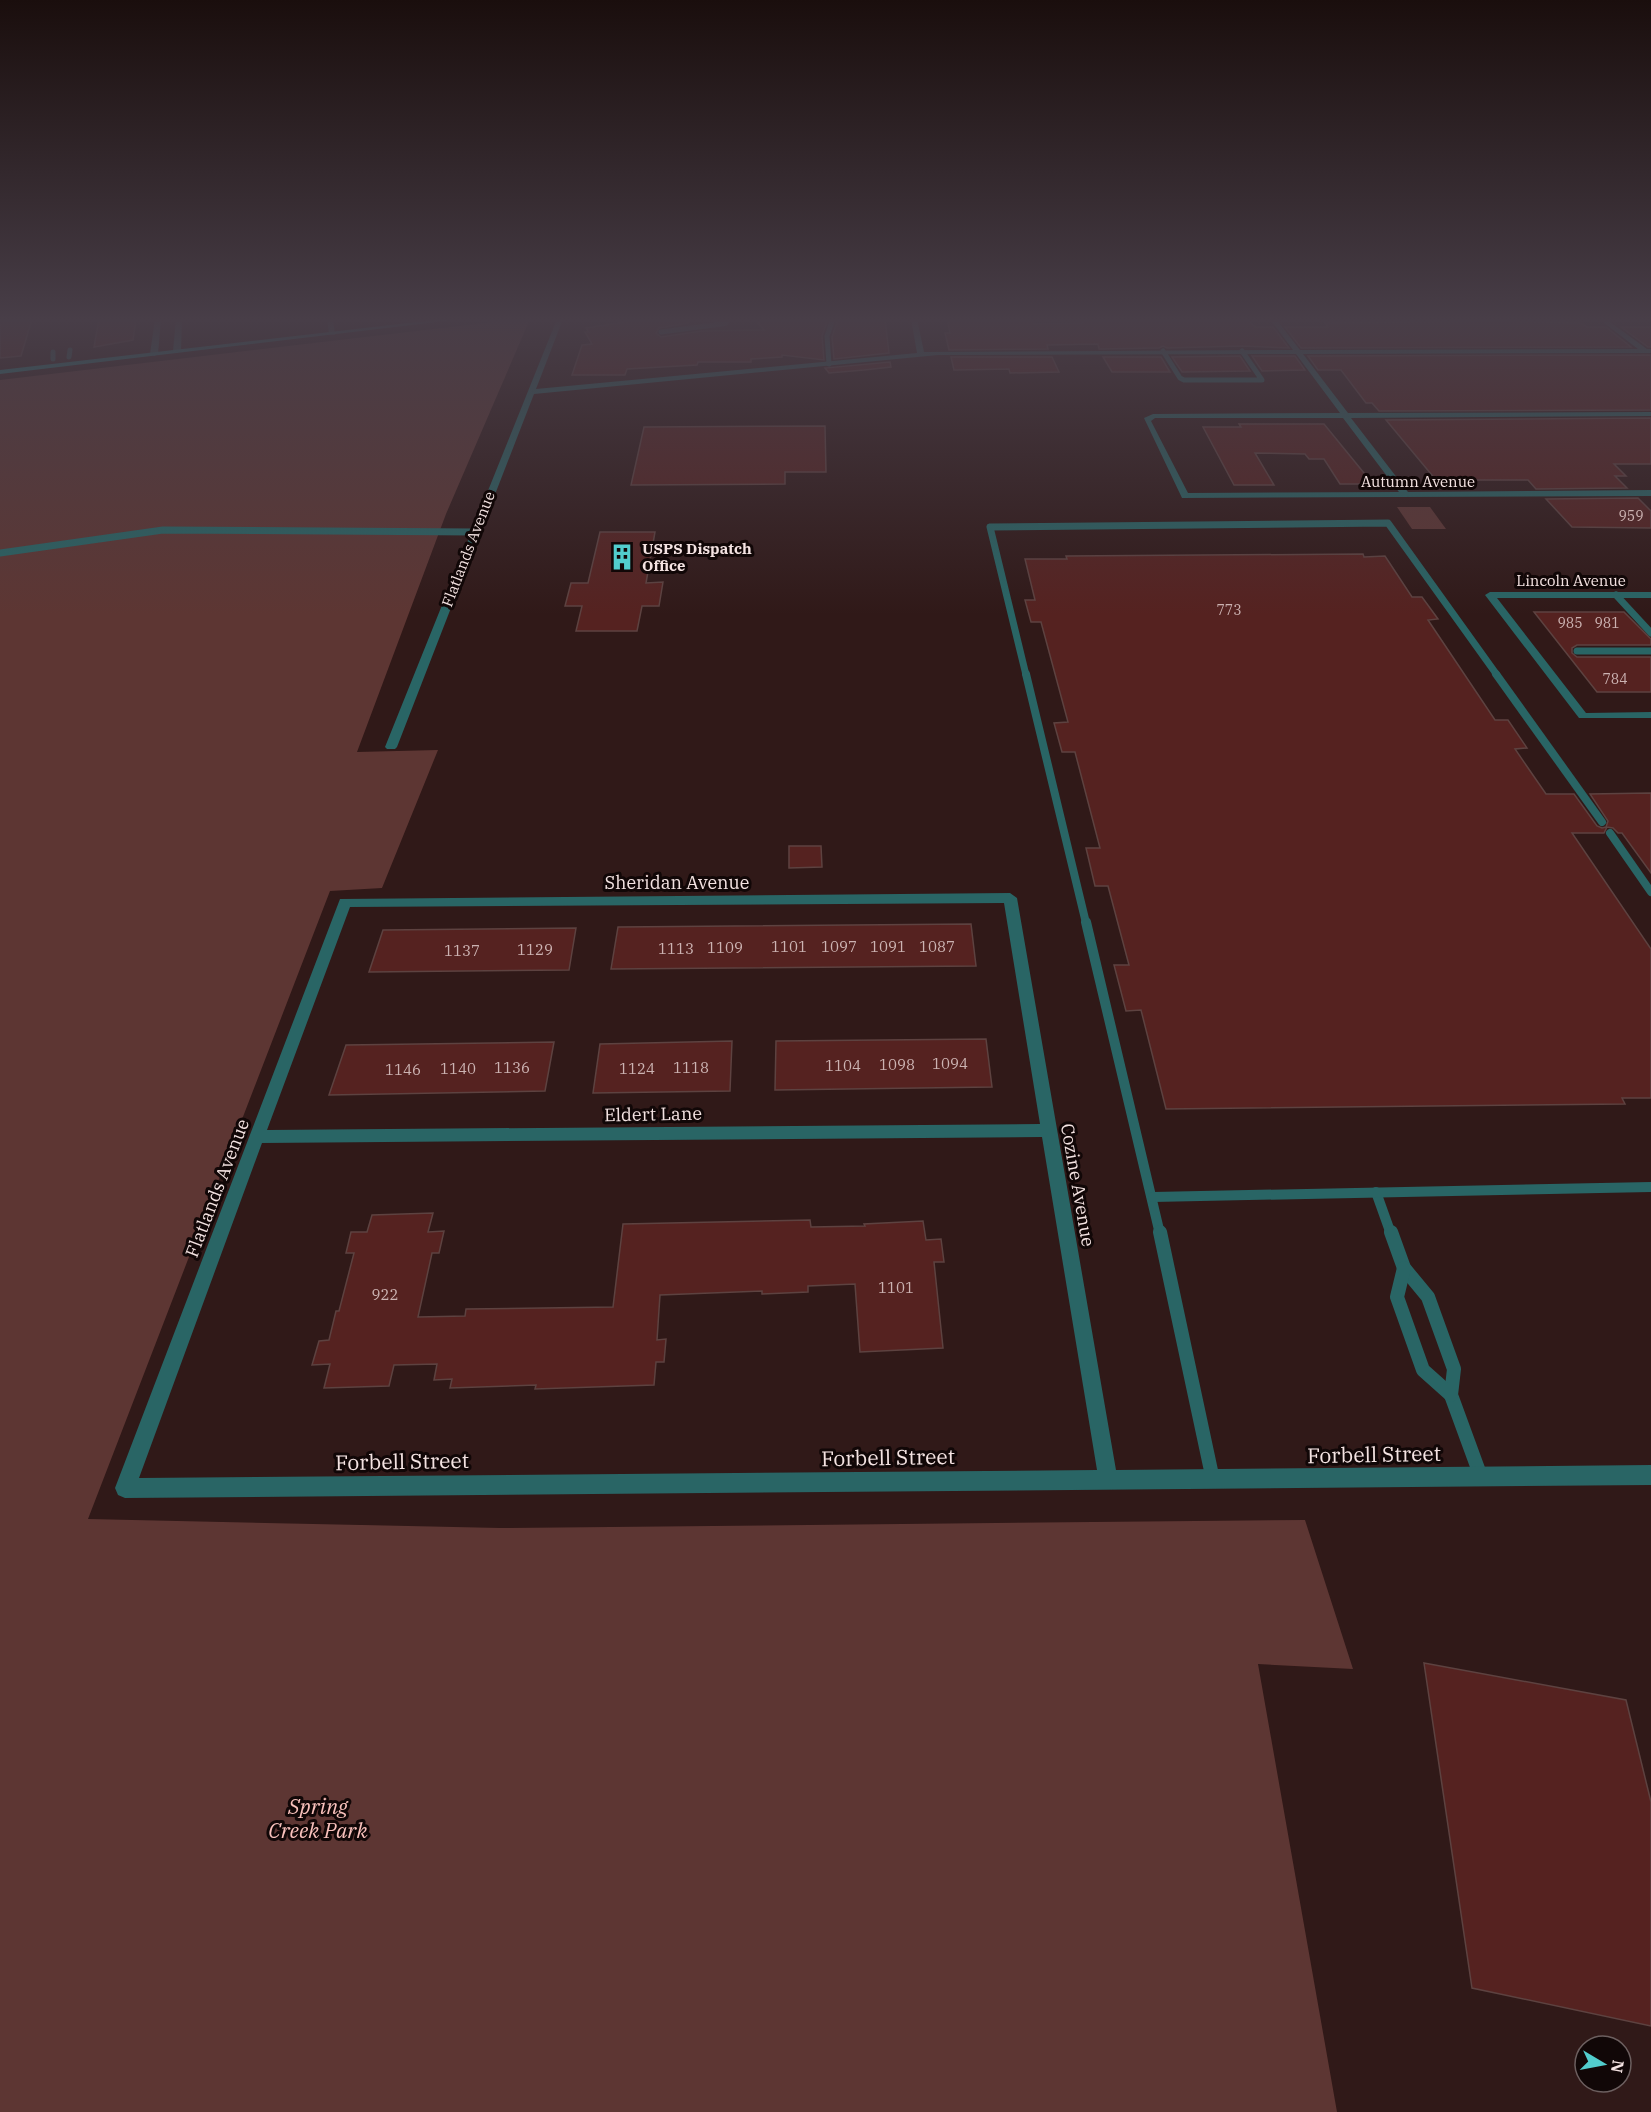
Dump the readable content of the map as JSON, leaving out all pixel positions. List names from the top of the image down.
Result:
{
  "streets": {
    "street": [
      "Autumn Avenue",
      "Flatlands Avenue",
      "Lincoln Avenue",
      "Sheridan Avenue",
      "Eldert Lane",
      "Cozine Avenue",
      "Forbell Street"
    ]
  },
  "crossings": [
    ["Flatlands Avenue", "Sheridan Avenue"],
    ["Flatlands Avenue", "Eldert Lane"],
    ["Flatlands Avenue", "Forbell Street"],
    ["Sheridan Avenue", "Cozine Avenue"],
    ["Eldert Lane", "Cozine Avenue"],
    ["Cozine Avenue", "Forbell Street"]
  ],
  "parks": ["Spring Creek Park"],
  "places": {
    "building": ["USPS Dispatch Office"]
  },
  "house_numbers": [
    "959",
    "773",
    "985",
    "981",
    "784",
    "1101",
    "1097",
    "1091",
    "1087",
    "1109",
    "1113",
    "1129",
    "1137",
    "1094",
    "1098",
    "1104",
    "1136",
    "1118",
    "1140",
    "1124",
    "1146",
    "1101",
    "922"
  ],
  "north": "right"
}
